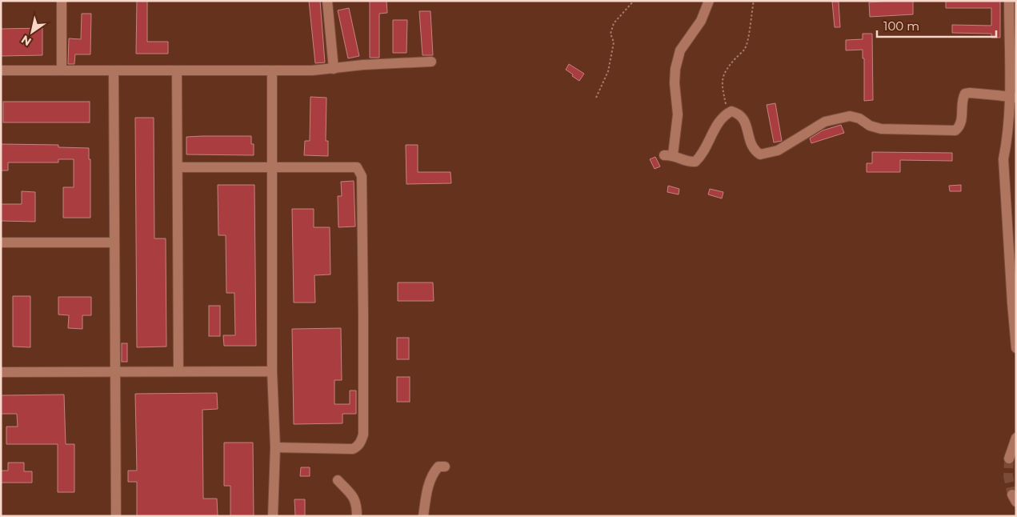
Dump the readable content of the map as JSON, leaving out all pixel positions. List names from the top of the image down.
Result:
{
  "scale_bar": "100 m",
  "north": "bottom left"
}
